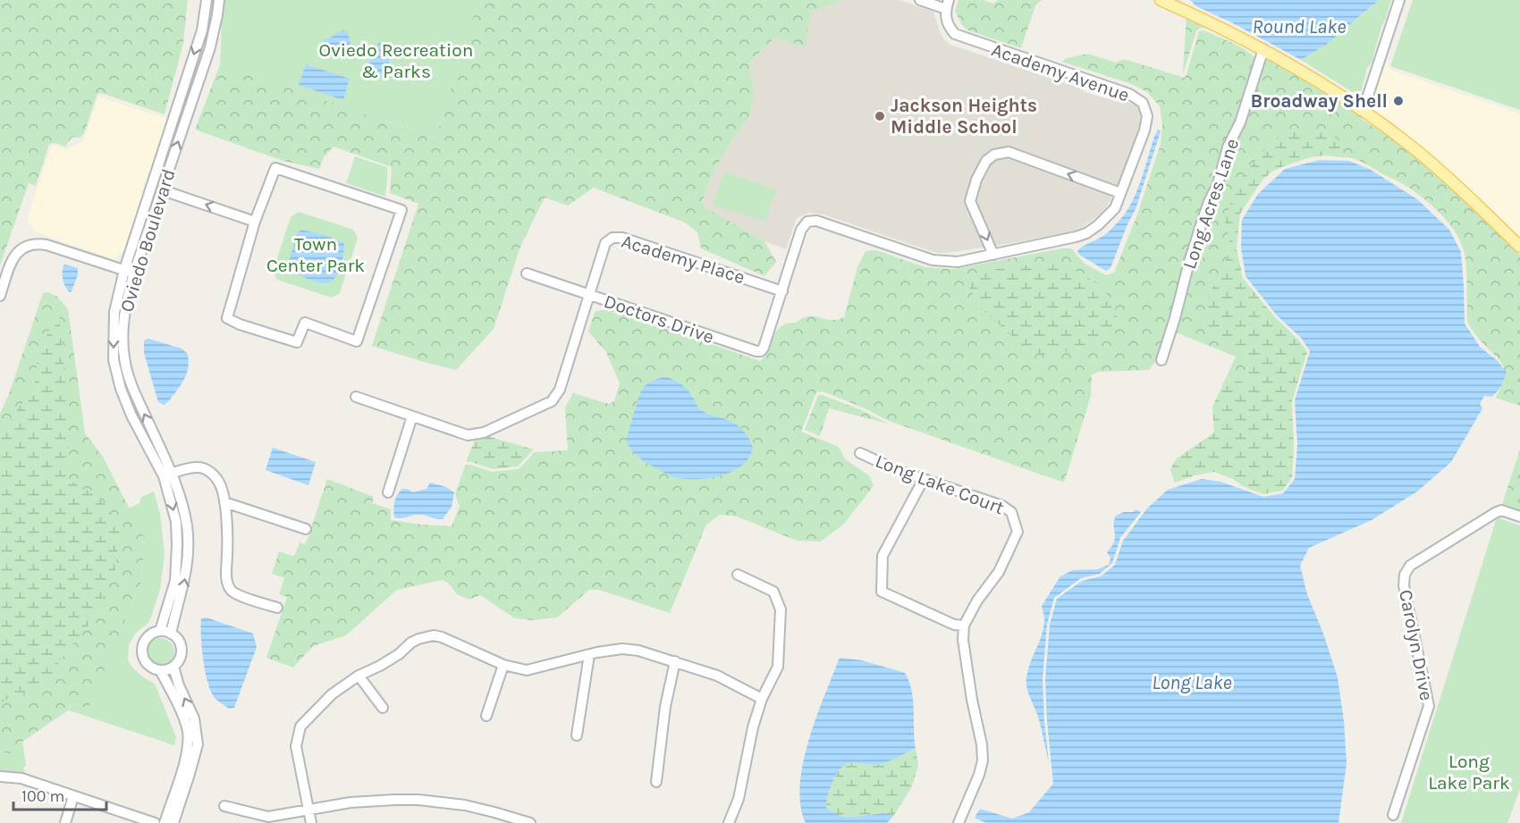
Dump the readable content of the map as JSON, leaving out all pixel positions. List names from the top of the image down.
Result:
{
  "streets": {
    "street": [
      "Academy Avenue",
      "Long Acres Lane",
      "Oviedo Boulevard",
      "Academy Place",
      "Doctors Drive",
      "Long Lake Court",
      "Carolyn Drive"
    ]
  },
  "crossings": [
    ["Academy Avenue", "Academy Place"],
    ["Academy Avenue", "Doctors Drive"],
    ["Academy Place", "Doctors Drive"]
  ],
  "water": ["Round Lake", "Long Lake"],
  "parks": ["Oviedo Recreation & Parks", "Town Center Park", "Long Lake Park"],
  "places": ["Broadway Shell", "Jackson Heights Middle School"],
  "scale_bar": "100 m"
}
